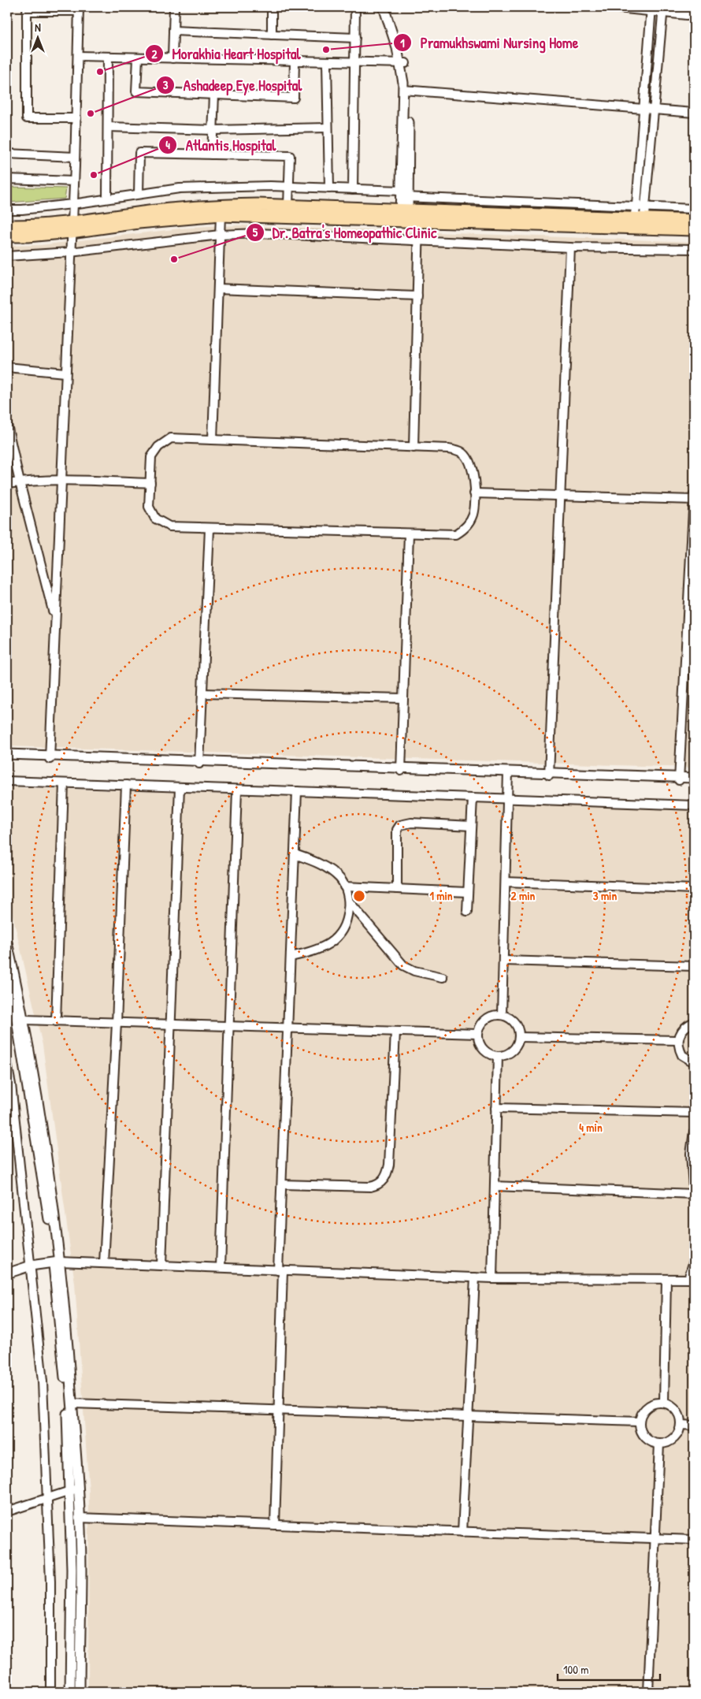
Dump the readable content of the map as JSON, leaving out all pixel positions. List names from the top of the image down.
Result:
{
  "places": [
    "Pramukhswami Nursing Home",
    "Morakhia Heart Hospital",
    "Ashadeep Eye Hospital",
    "Atlantis Hospital",
    "Dr. Batra's Homeopathic Clinic"
  ],
  "scale_bar": "100 m",
  "north": "top",
  "rings": [
    "1 min",
    "2 min",
    "3 min",
    "4 min"
  ]
}
